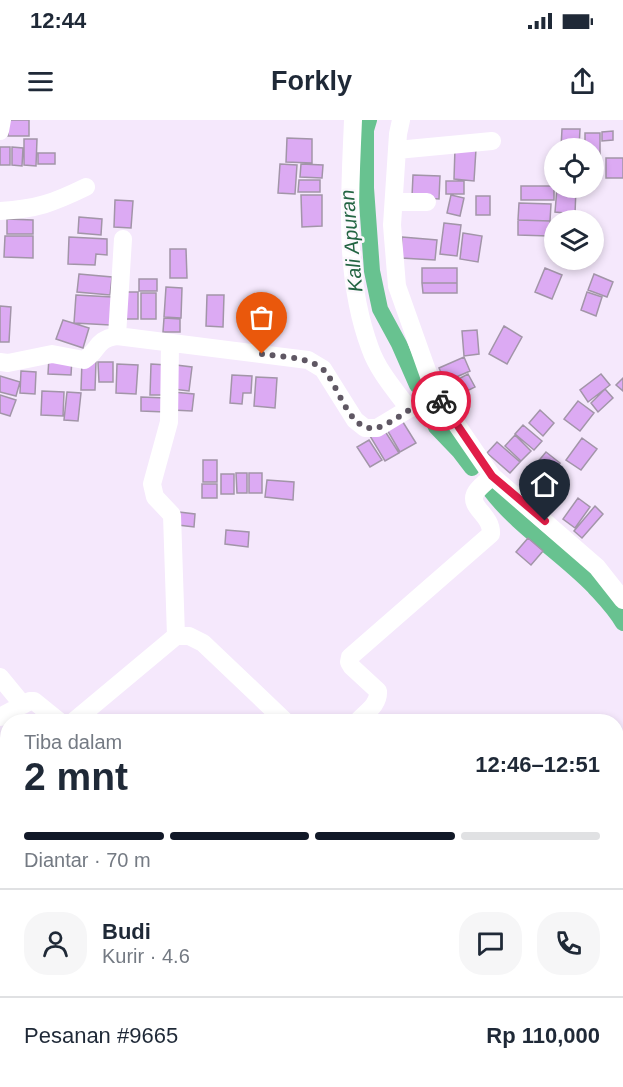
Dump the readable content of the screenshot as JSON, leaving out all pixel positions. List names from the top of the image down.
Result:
{
  "water": ["Kali Apuran"],
  "page": {
    "status": "12:44",
    "header": "Forkly",
    "heading": ["2 mnt", "Tiba dalam", "12:46–12:51"],
    "panel": [
      "Budi",
      "Kurir · 4.6",
      "Pesanan #9665",
      "Rp 110,000"
    ],
    "bar": "Diantar · 70 m"
  }
}
